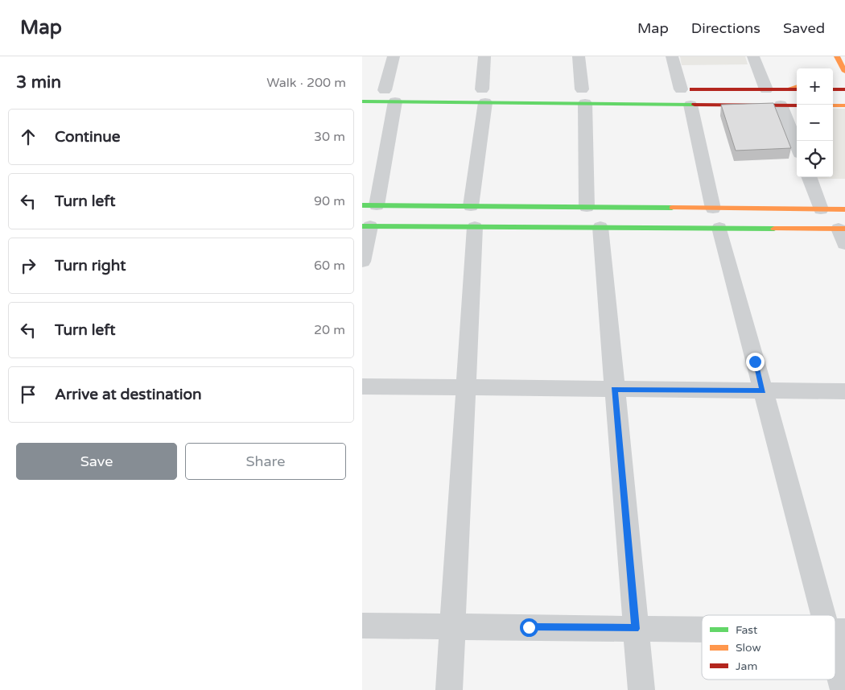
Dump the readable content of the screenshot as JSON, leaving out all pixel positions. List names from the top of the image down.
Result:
{
  "legend": ["Fast", "Slow", "Jam"],
  "page": {
    "header": "Map",
    "nav": ["Map", "Directions", "Saved"],
    "heading": ["3 min", "Walk · 200 m"],
    "map_buttons": ["+", "−"],
    "list": [
      ["Continue", "30 m"],
      ["Turn left", "90 m"],
      ["Turn right", "60 m"],
      ["Turn left", "20 m"],
      "Arrive at destination"
    ],
    "buttons": ["Save", "Share"]
  }
}
